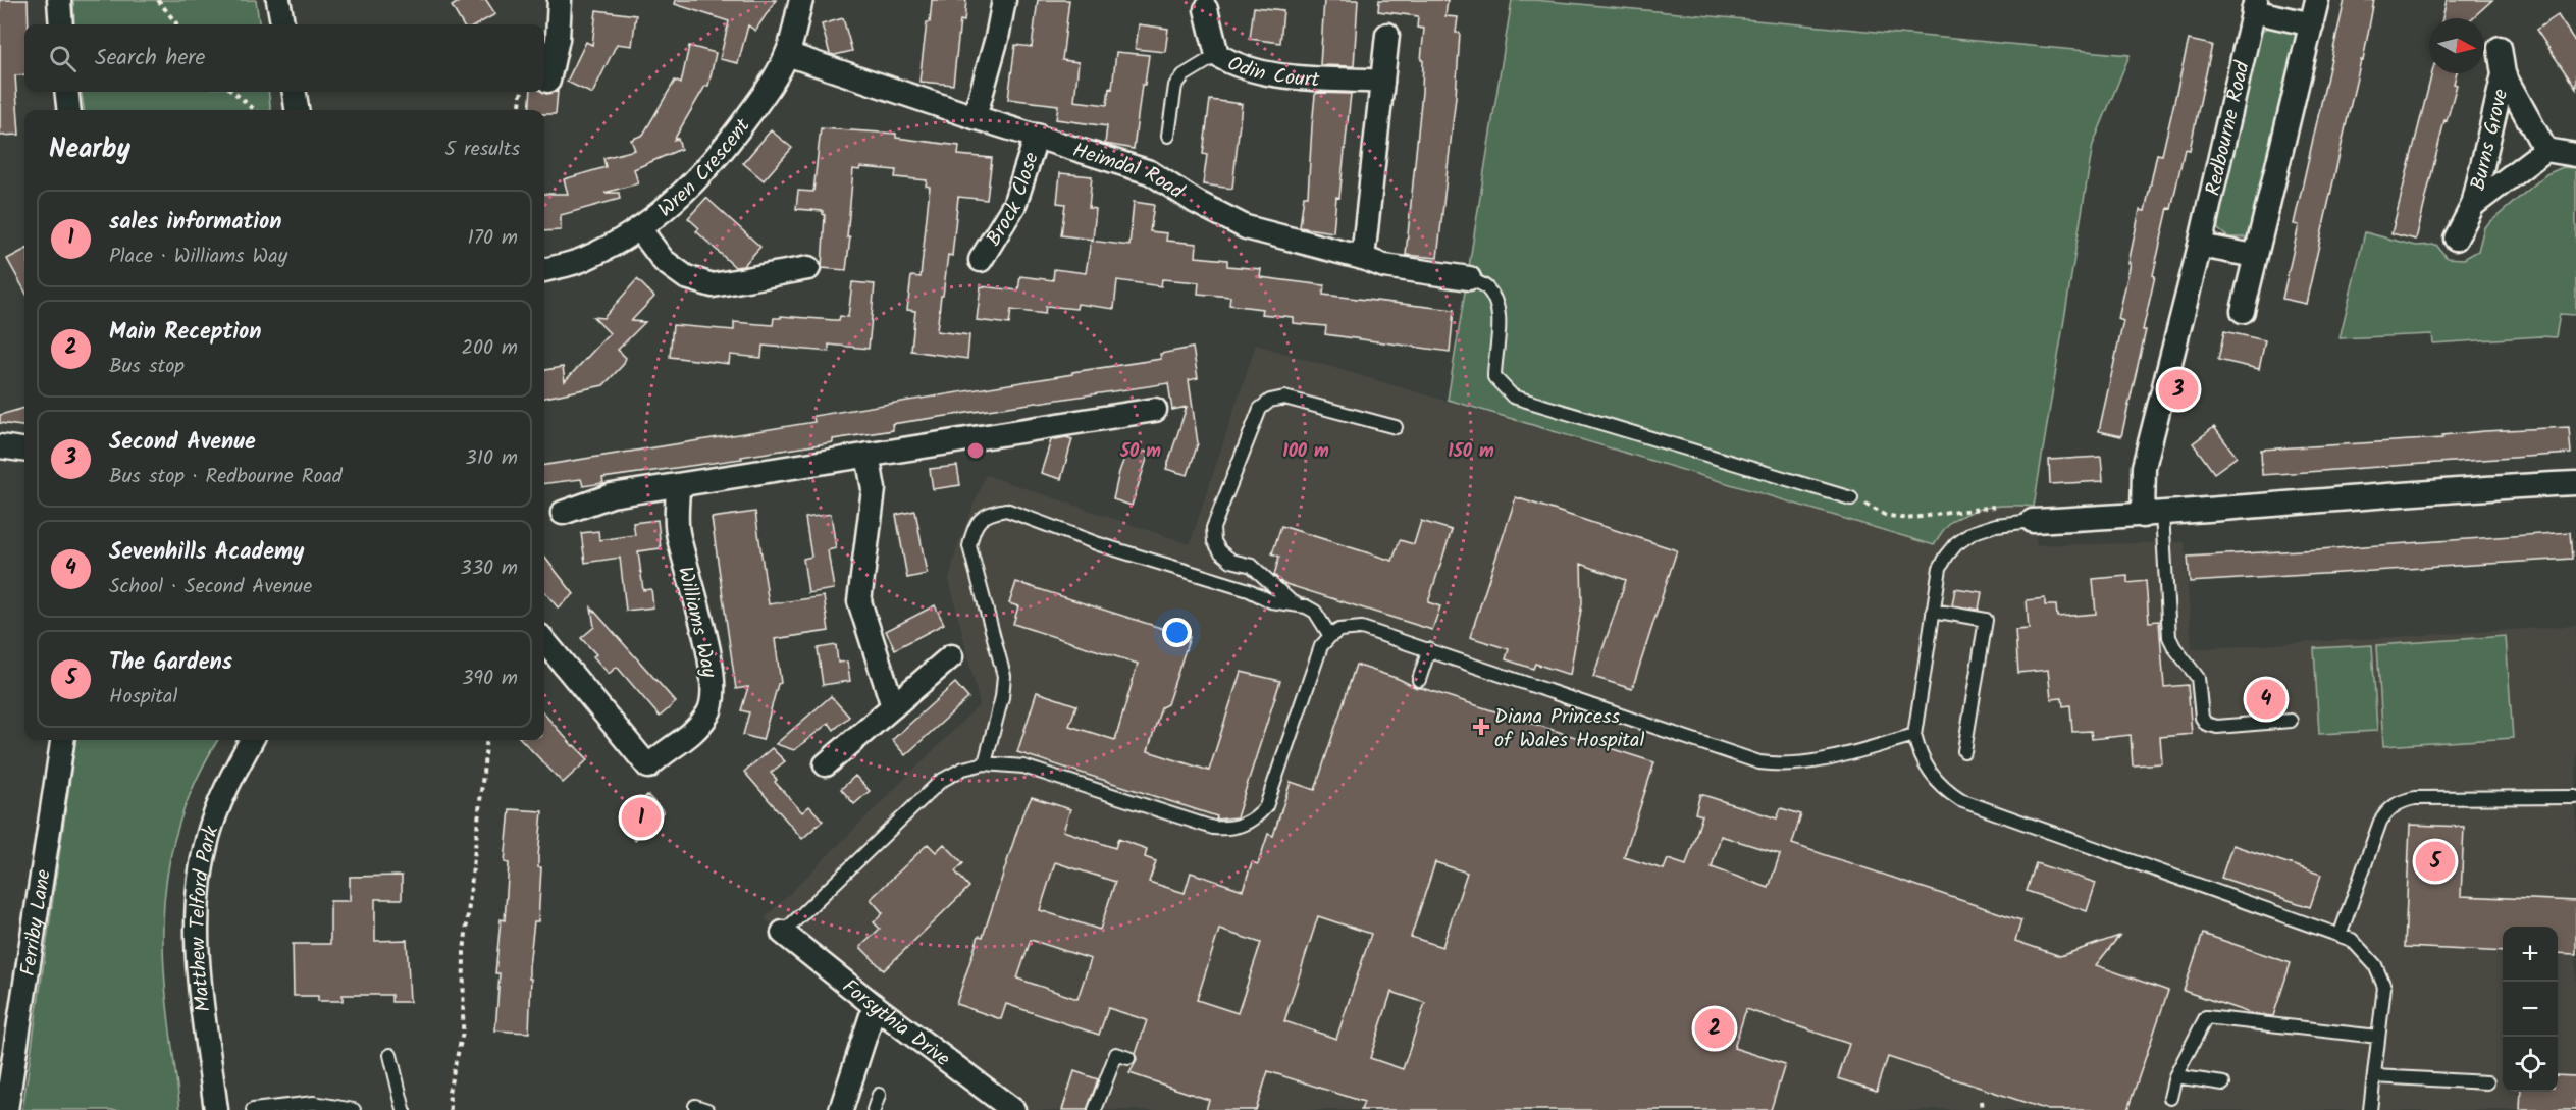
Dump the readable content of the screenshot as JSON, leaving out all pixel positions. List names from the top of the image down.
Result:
{
  "streets": {
    "street": [
      "Odin Court",
      "Redbourne Road",
      "Burns Grove",
      "Wren Crescent",
      "Heimdal Road",
      "Brock Close",
      "Williams Way",
      "Matthew Telford Park",
      "Ferriby Lane",
      "Forsythia Drive"
    ]
  },
  "crossings": [
    ["Wren Crescent", "Heimdal Road"],
    ["Heimdal Road", "Brock Close"]
  ],
  "places": {
    "health": ["Diana Princess of Wales Hospital"]
  },
  "north": "right",
  "page": {
    "search": "Search here",
    "heading": ["Nearby", "5 results"],
    "list": [
      {
        "mark": "1",
        "name": "sales information",
        "note": "Place · Williams Way",
        "value": "170 m"
      },
      {
        "mark": "2",
        "name": "Main Reception",
        "note": "Bus stop",
        "value": "200 m"
      },
      {
        "mark": "3",
        "name": "Second Avenue",
        "note": "Bus stop · Redbourne Road",
        "value": "310 m"
      },
      {
        "mark": "4",
        "name": "Sevenhills Academy",
        "note": "School · Second Avenue",
        "value": "330 m"
      },
      {
        "mark": "5",
        "name": "The Gardens",
        "note": "Hospital",
        "value": "390 m"
      }
    ],
    "pins": [
      "3",
      "4",
      "1",
      "5",
      "2"
    ],
    "map_buttons": ["+", "−"]
  },
  "rings": ["50 m", "100 m", "150 m"]
}
